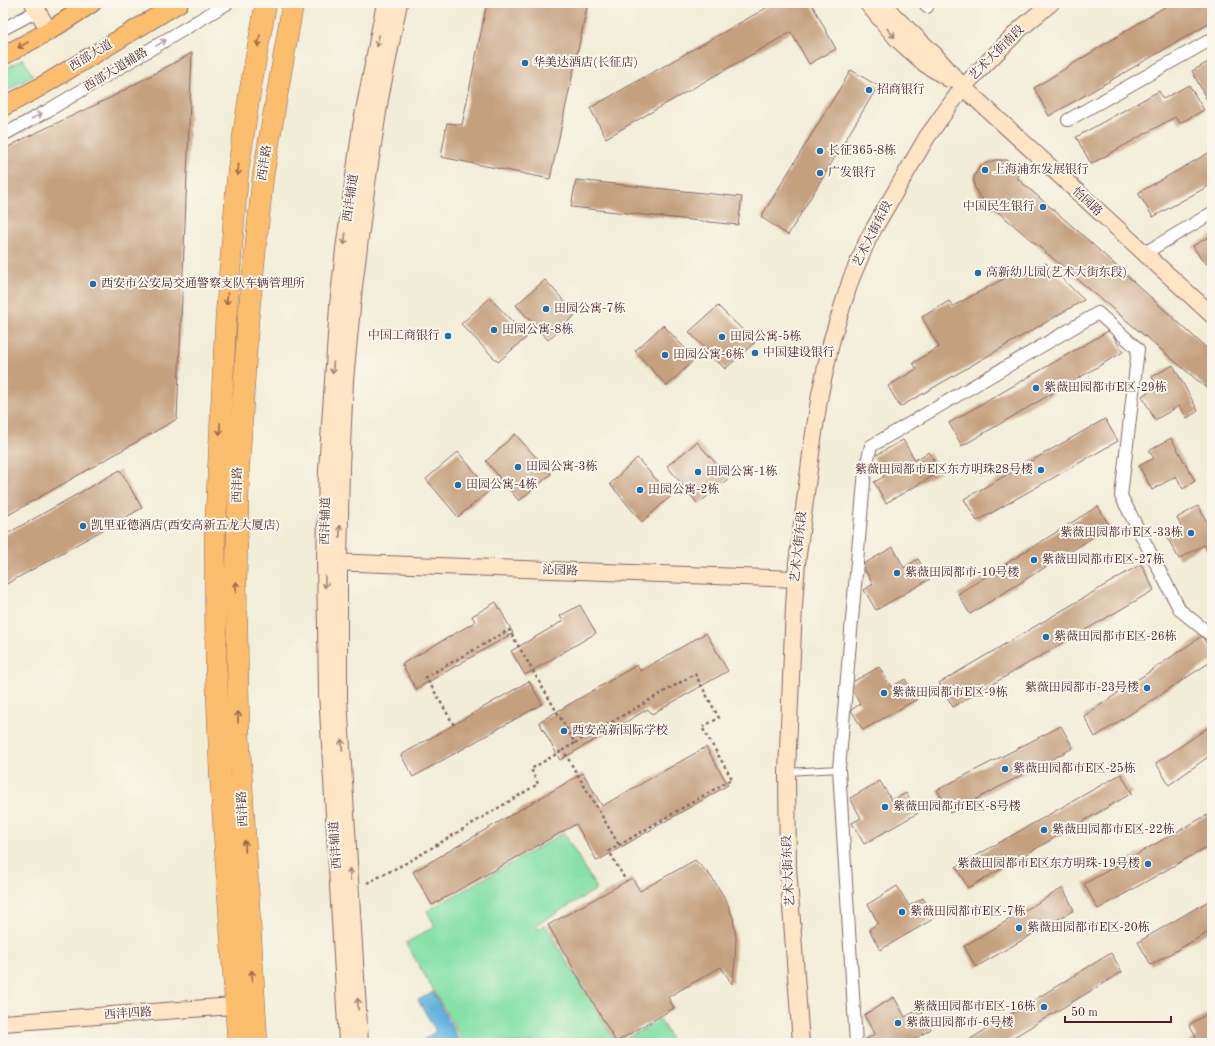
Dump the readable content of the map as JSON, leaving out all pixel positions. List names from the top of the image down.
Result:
{
  "streets": {
    "highway": ["西沣路"],
    "main road": ["西部大道"],
    "street": [
      "艺术大街南段",
      "西部大道辅路",
      "西沣辅道",
      "怡园路",
      "艺术大街东段",
      "沁园路",
      "西沣四路"
    ]
  },
  "crossings": [
    ["艺术大街南段", "怡园路"],
    ["艺术大街南段", "艺术大街东段"],
    ["西沣路", "西沣四路"],
    ["西沣辅道", "沁园路"],
    ["怡园路", "艺术大街东段"],
    ["艺术大街东段", "沁园路"]
  ],
  "one_way": ["西部大道辅路"],
  "places": [
    "华美达酒店(长征店)",
    "招商银行",
    "长征365-8栋",
    "上海浦东发展银行",
    "广发银行",
    "中国民生银行",
    "高新幼儿园(艺术大街东段)",
    "西安市公安局交通警察支队车辆管理所",
    "田园公寓-7栋",
    "田园公寓-8栋",
    "中国工商银行",
    "田园公寓-5栋",
    "中国建设银行",
    "田园公寓-6栋",
    "紫薇田园都市E区-29栋",
    "田园公寓-3栋",
    "紫薇田园都市E区东方明珠28号楼",
    "田园公寓-1栋",
    "田园公寓-4栋",
    "田园公寓-2栋",
    "凯里亚德酒店(西安高新五龙大厦店)",
    "紫薇田园都市E区-33栋",
    "紫薇田园都市E区-27栋",
    "紫薇田园都市-10号楼",
    "紫薇田园都市E区-26栋",
    "紫薇田园都市-23号楼",
    "紫薇田园都市E区-9栋",
    "西安高新国际学校",
    "紫薇田园都市E区-25栋",
    "紫薇田园都市E区-8号楼",
    "紫薇田园都市E区-22栋",
    "紫薇田园都市E区东方明珠-19号楼",
    "紫薇田园都市E区-7栋",
    "紫薇田园都市E区-20栋",
    "紫薇田园都市E区-16栋",
    "紫薇田园都市-6号楼"
  ],
  "scale_bar": "50 m"
}
